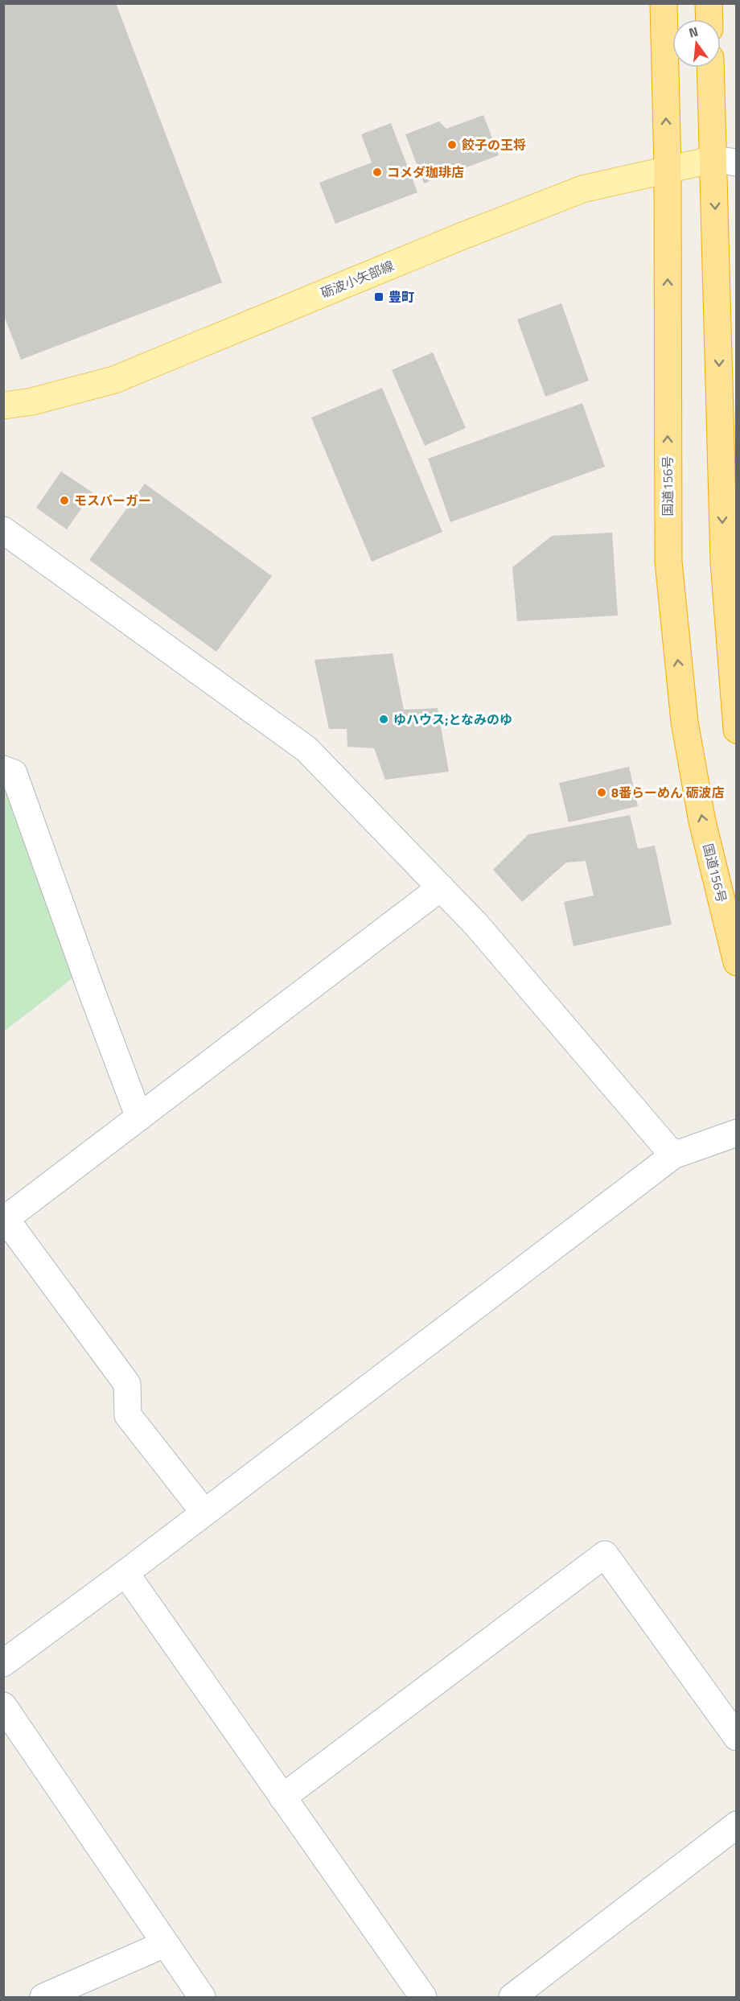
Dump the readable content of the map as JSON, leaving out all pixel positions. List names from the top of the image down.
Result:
{
  "streets": {
    "highway": ["国道156号"],
    "main road": ["砺波小矢部線"]
  },
  "crossings": [
    ["砺波小矢部線", "国道156号"]
  ],
  "places": {
    "other": [
      "餃子の王将",
      "コメダ珈琲店",
      "モスバーガー",
      "ゆハウス;となみのゆ",
      "8番らーめん 砺波店"
    ],
    "transit": ["豊町"]
  },
  "north": "top"
}
